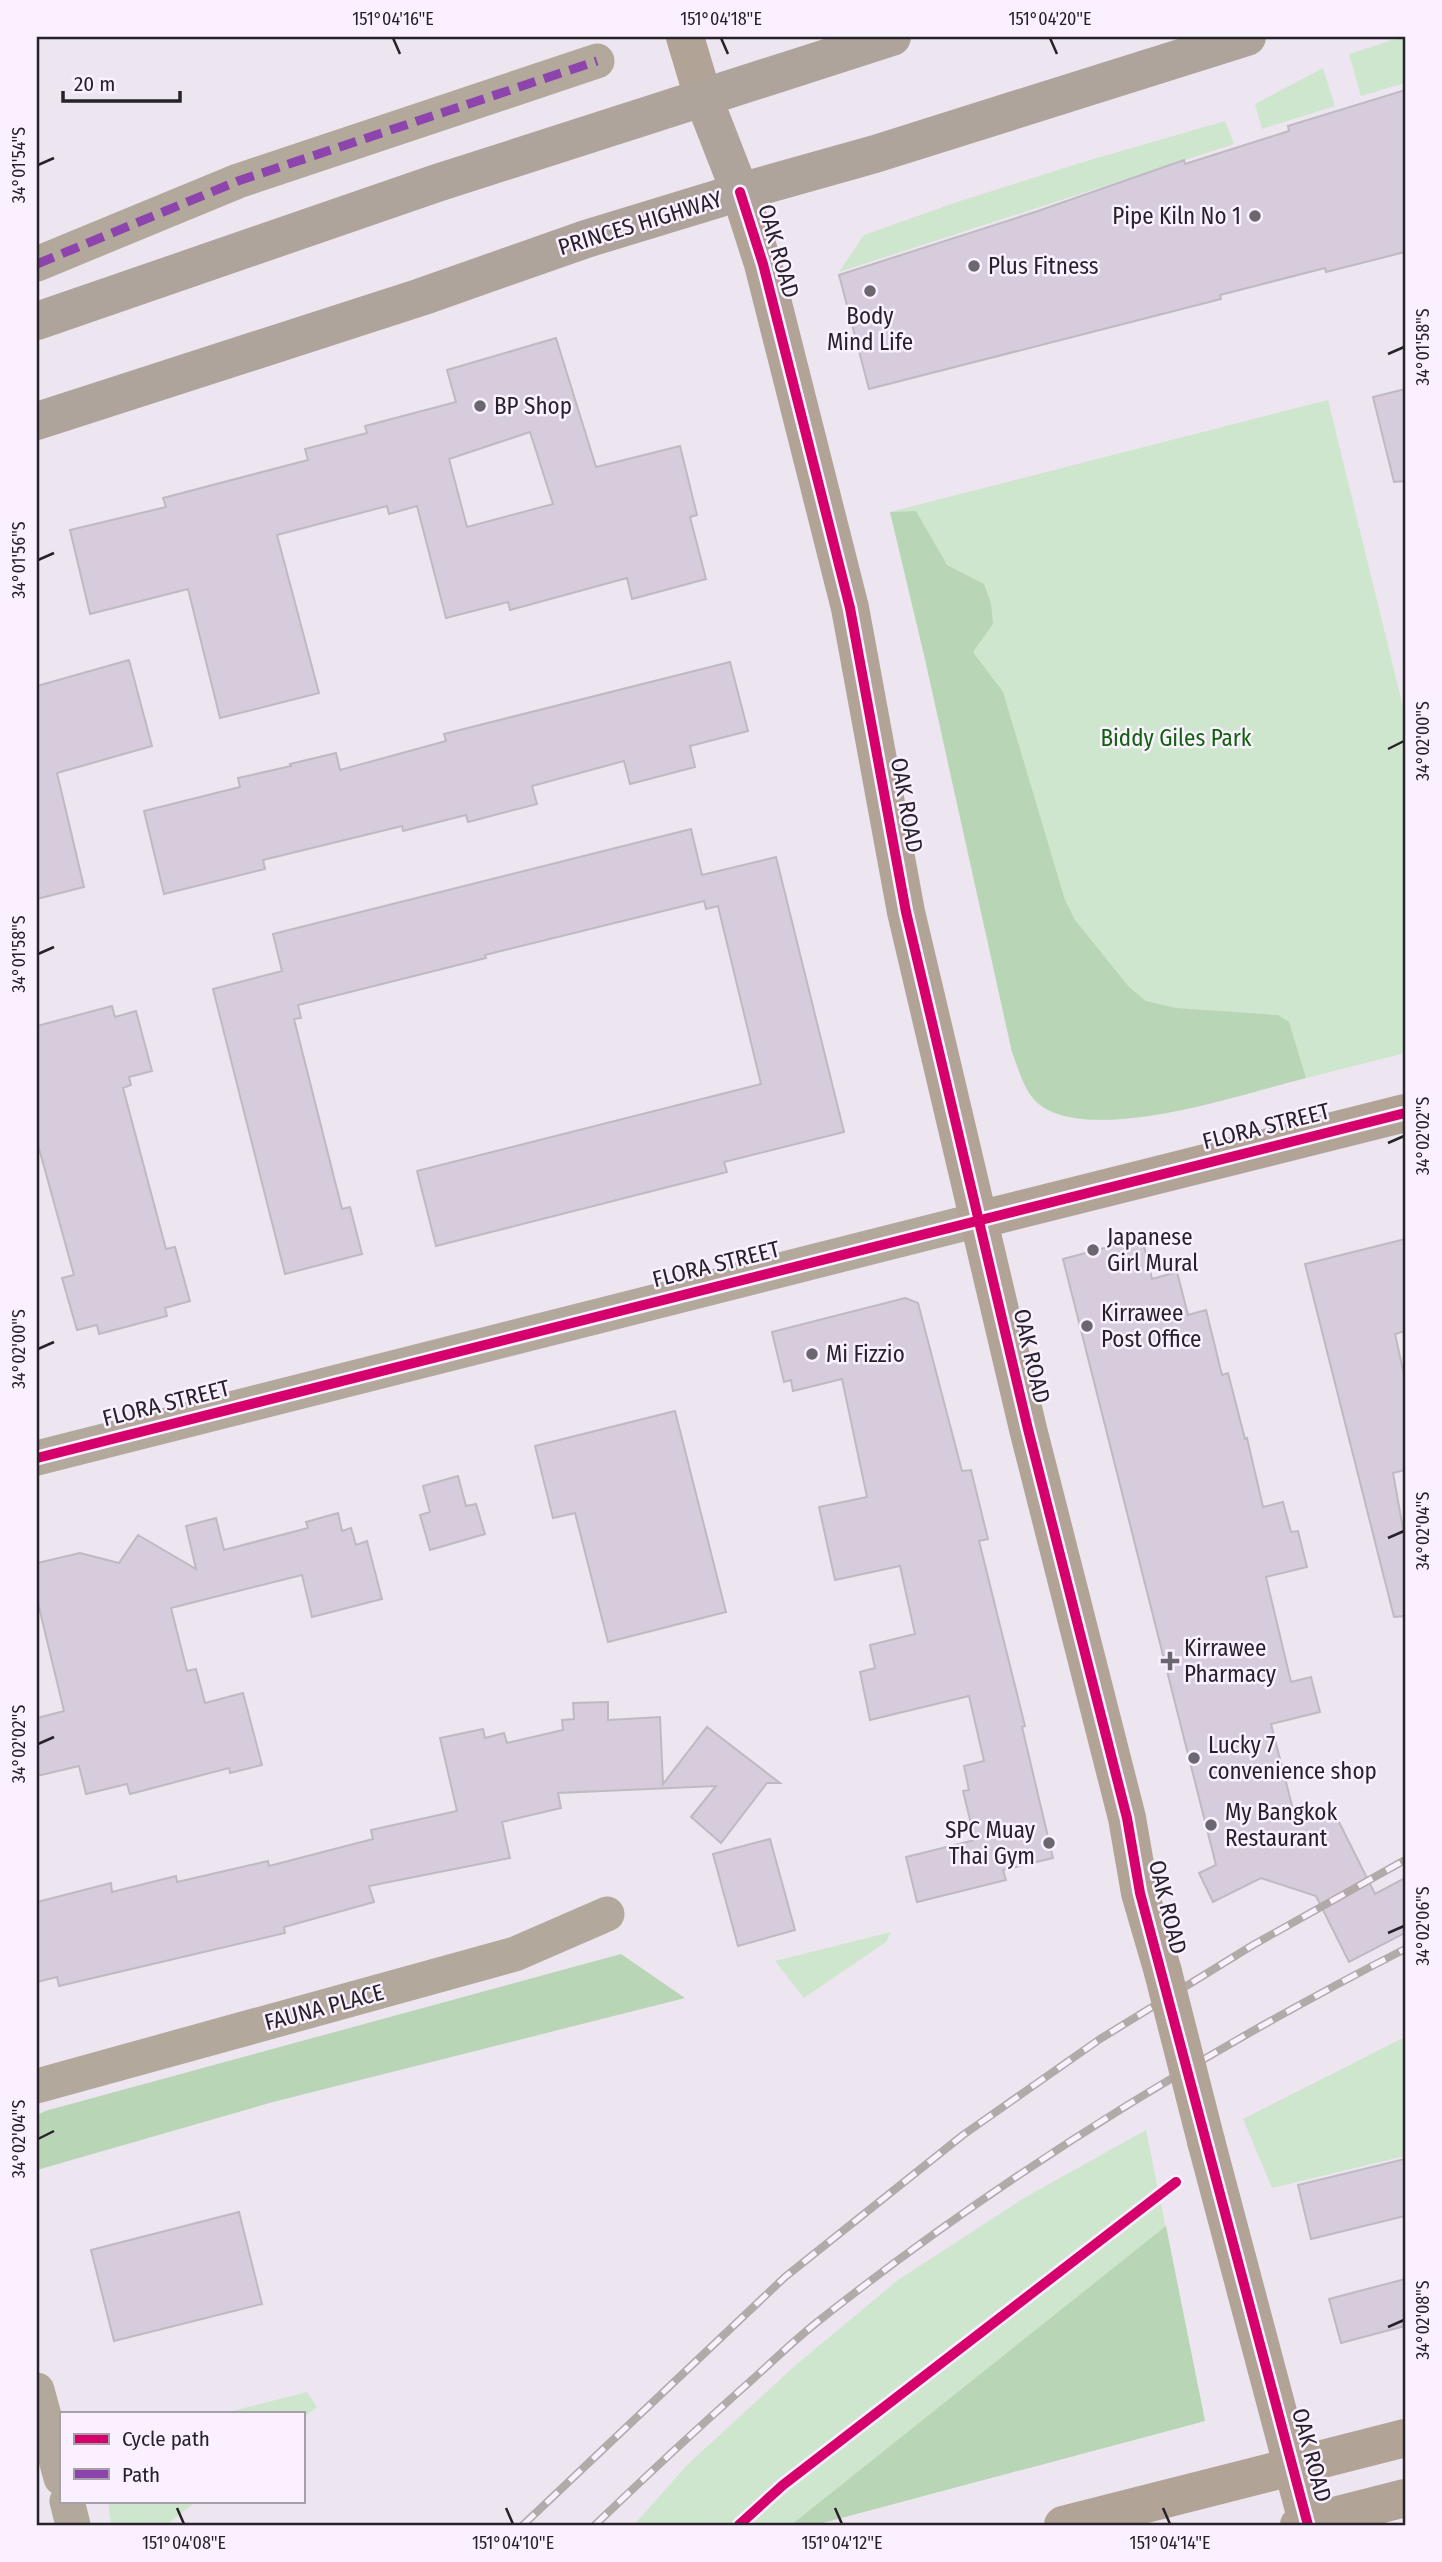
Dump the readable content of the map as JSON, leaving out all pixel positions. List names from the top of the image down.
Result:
{
  "streets": {
    "highway": ["PRINCES HIGHWAY", "OAK ROAD"],
    "street": ["FLORA STREET", "FAUNA PLACE"]
  },
  "crossings": [
    ["PRINCES HIGHWAY", "OAK ROAD"],
    ["OAK ROAD", "FLORA STREET"]
  ],
  "parks": ["Biddy Giles Park"],
  "places": {
    "other": [
      "Pipe Kiln No 1",
      "Plus Fitness",
      "Body Mind Life",
      "BP Shop",
      "Japanese Girl Mural",
      "Kirrawee Post Office",
      "Mi Fizzio",
      "Lucky 7 convenience shop",
      "My Bangkok Restaurant",
      "SPC Muay Thai Gym"
    ],
    "health": ["Kirrawee Pharmacy"]
  },
  "legend": ["Cycle path", "Path"],
  "scale_bar": "20 m",
  "coordinates": [
    "151°04'16\"E",
    "151°04'18\"E",
    "151°04'20\"E",
    "34°01'54\"S",
    "34°01'58\"S",
    "34°01'56\"S",
    "34°02'00\"S",
    "34°02'02\"S",
    "34°02'04\"S",
    "34°02'06\"S",
    "34°02'08\"S",
    "151°04'08\"E",
    "151°04'10\"E",
    "151°04'12\"E",
    "151°04'14\"E"
  ]
}
